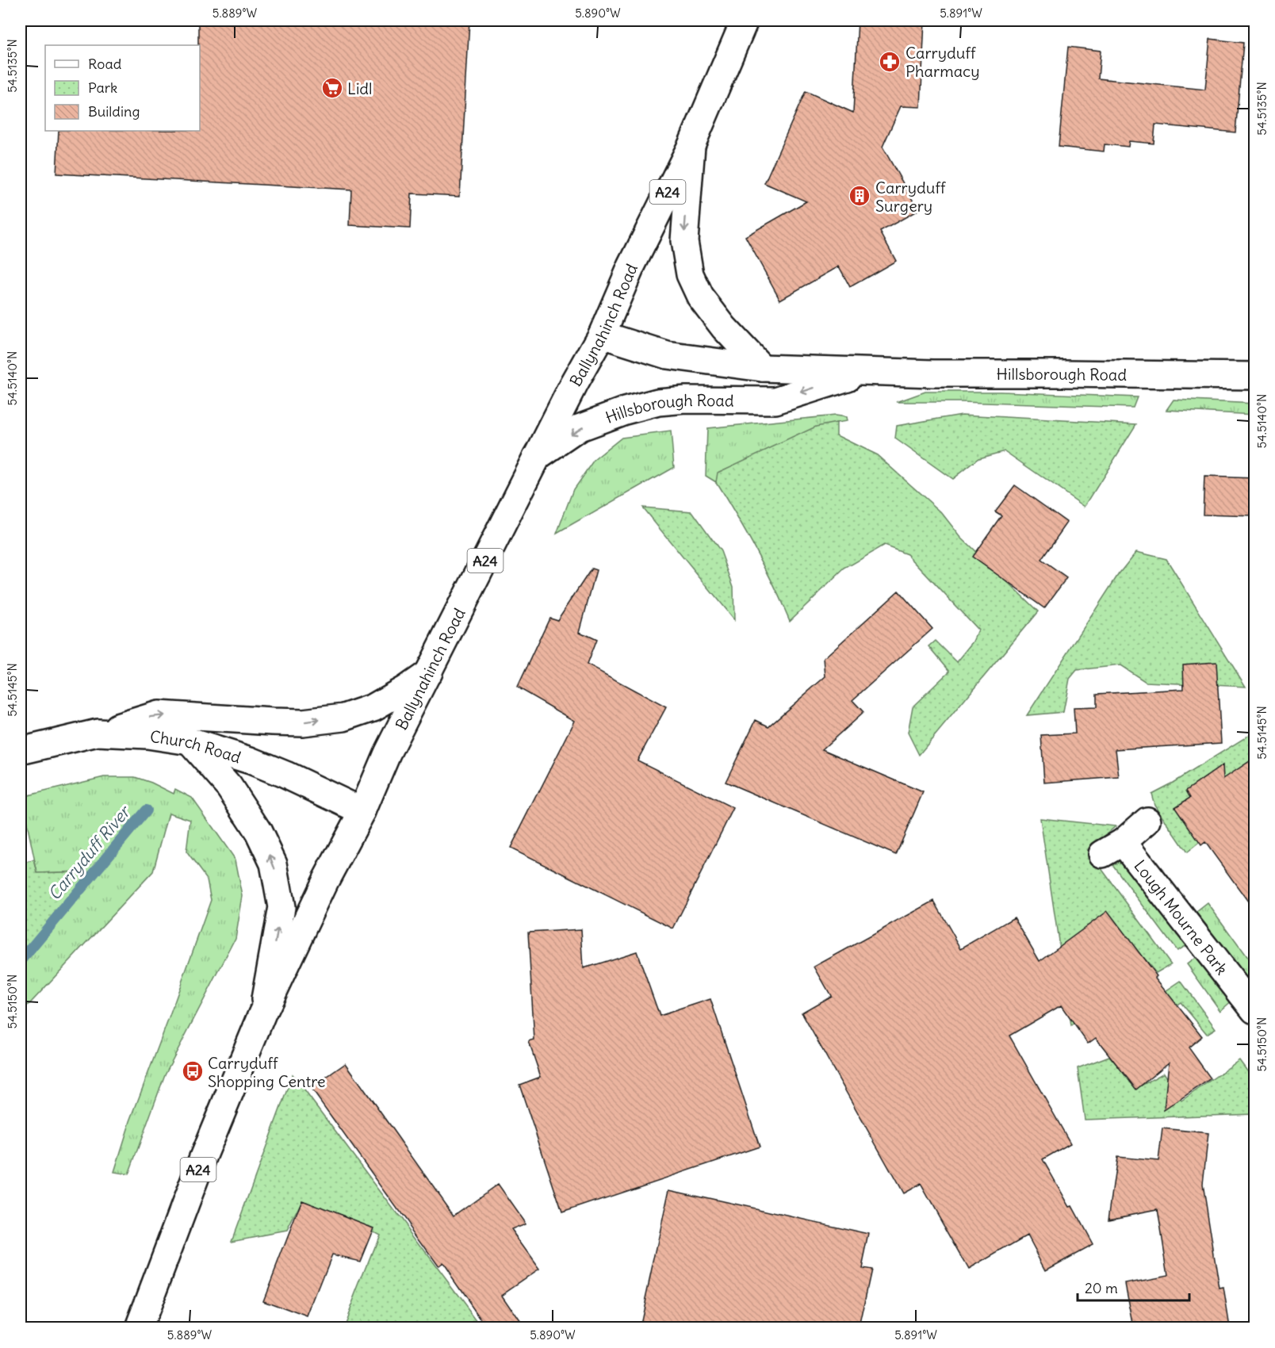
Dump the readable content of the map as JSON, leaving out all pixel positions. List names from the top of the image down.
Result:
{
  "streets": {
    "main road": [
      "A24",
      "Ballynahinch Road",
      "Hillsborough Road",
      "Church Road",
      "Lough Mourne Park"
    ]
  },
  "crossings": [
    ["Ballynahinch Road", "Hillsborough Road"],
    ["Ballynahinch Road", "Church Road"]
  ],
  "water": ["Carryduff River"],
  "places": {
    "pharmacy": ["Carryduff Pharmacy"],
    "supermarket": ["Lidl"],
    "building": ["Carryduff Surgery"],
    "bus stop": ["Carryduff Shopping Centre"]
  },
  "legend": ["Road", "Park", "Building"],
  "scale_bar": "20 m",
  "coordinates": [
    "5.889°W",
    "5.890°W",
    "5.891°W",
    "54.5135°N",
    "54.5140°N",
    "54.5145°N",
    "54.5150°N"
  ]
}
